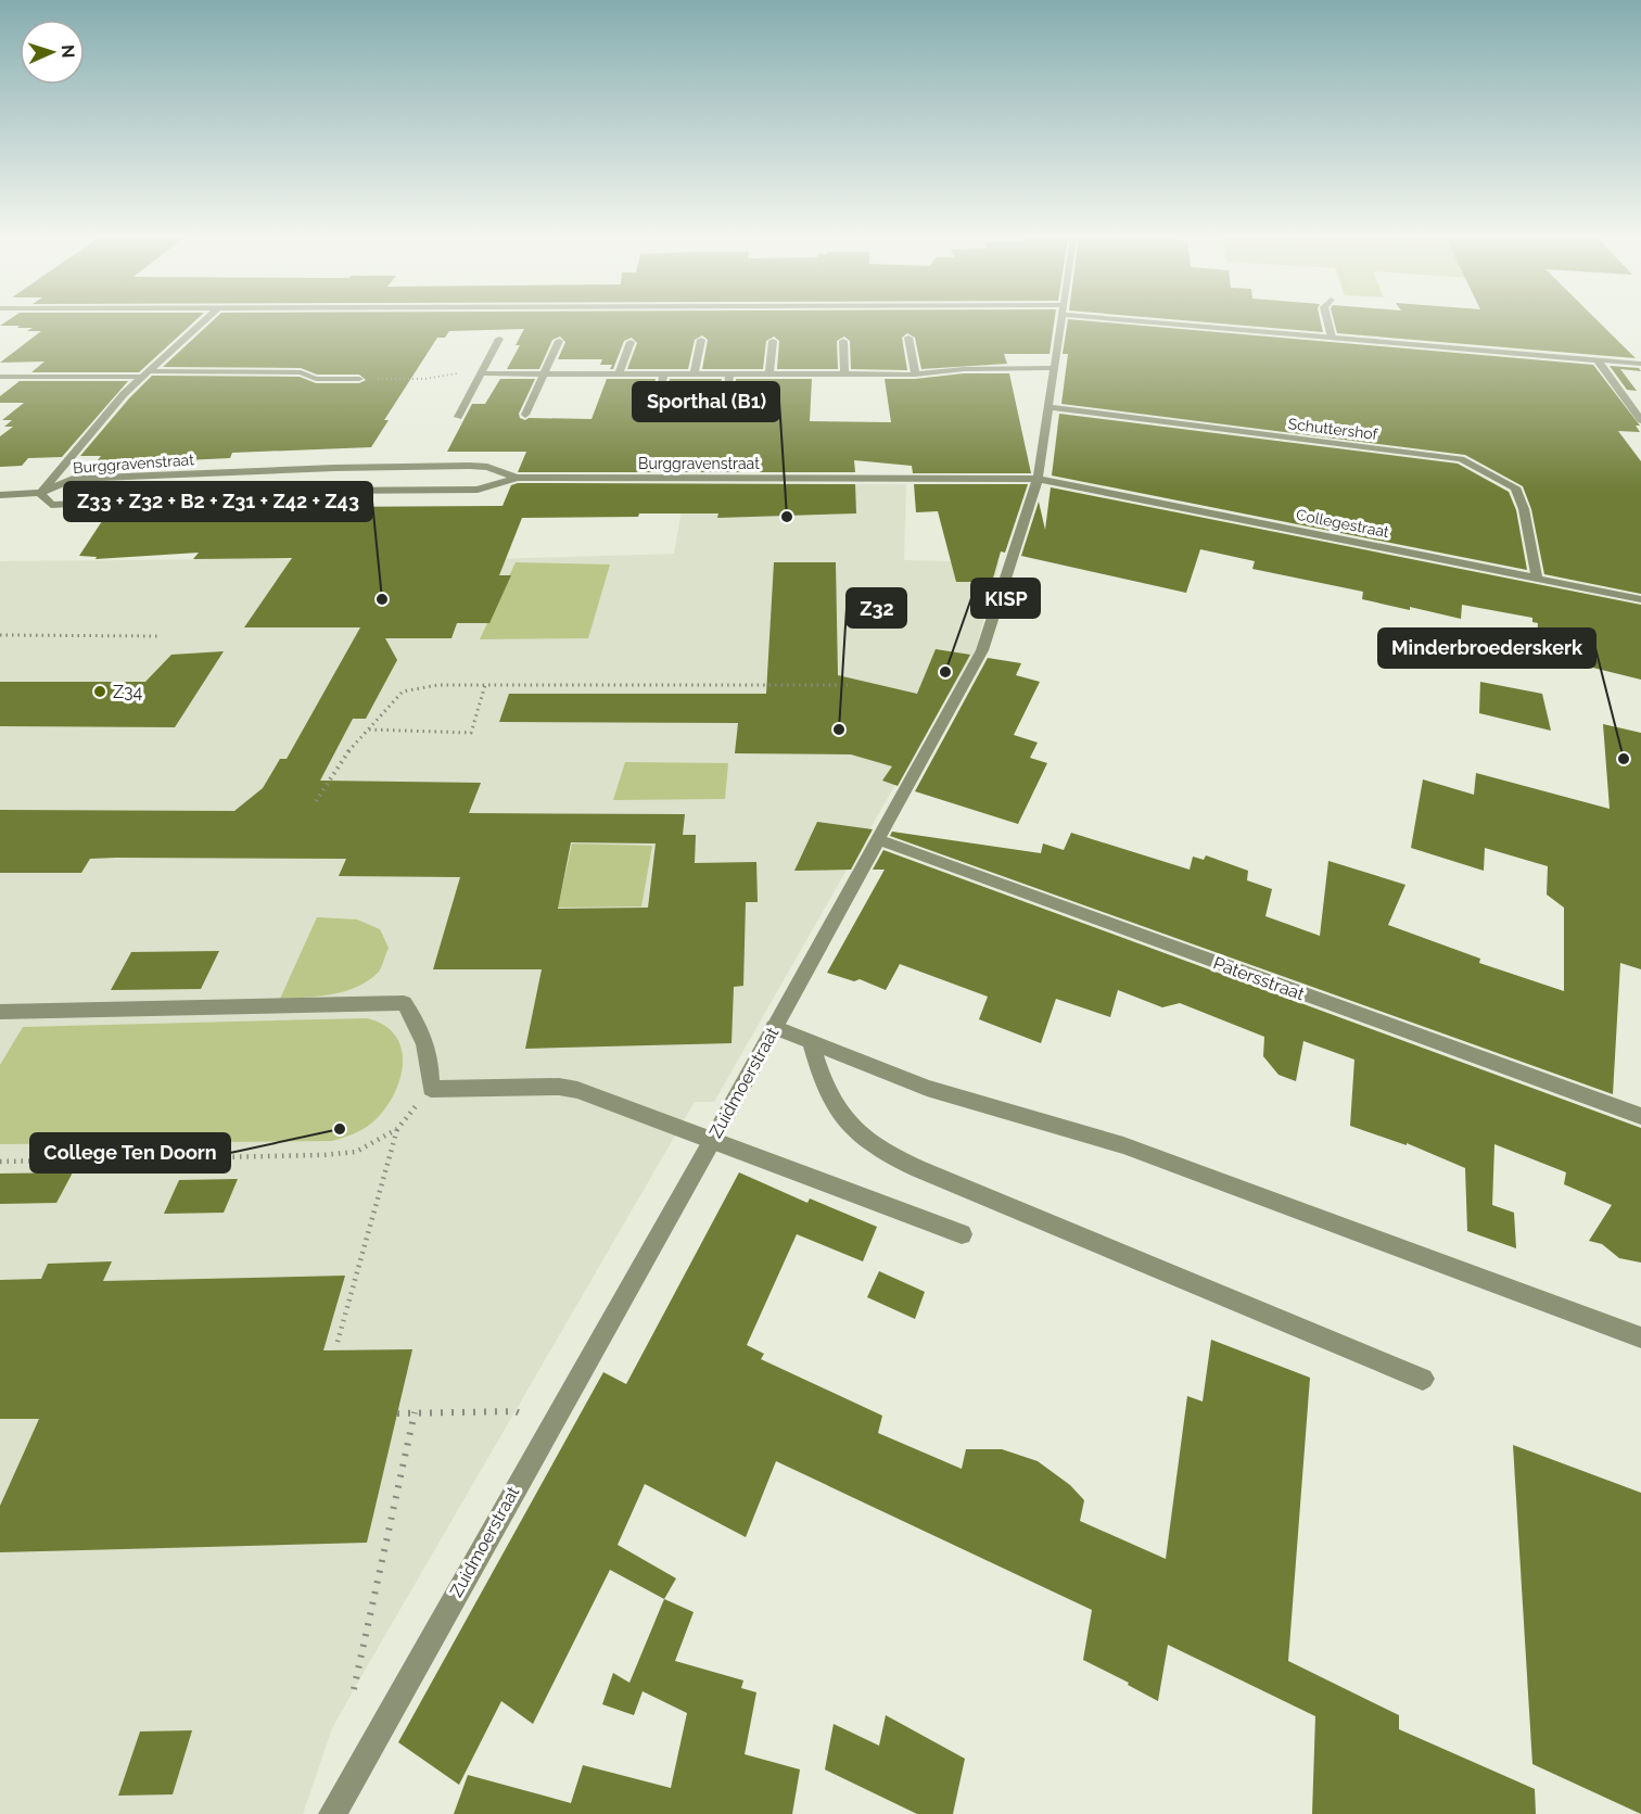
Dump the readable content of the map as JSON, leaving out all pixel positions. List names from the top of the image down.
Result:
{
  "streets": {
    "street": [
      "Schuttershof",
      "Burggravenstraat",
      "Collegestraat",
      "Patersstraat",
      "Zuidmoerstraat"
    ]
  },
  "crossings": [
    ["Schuttershof", "Collegestraat"],
    ["Schuttershof", "Zuidmoerstraat"],
    ["Burggravenstraat", "Collegestraat"],
    ["Burggravenstraat", "Zuidmoerstraat"],
    ["Collegestraat", "Zuidmoerstraat"],
    ["Patersstraat", "Zuidmoerstraat"]
  ],
  "places": [
    "Sporthal (B1)",
    "Z33 + Z32 + B2 + Z31 + Z42 + Z43",
    "KISP",
    "Z34",
    "Z32",
    "Minderbroederskerk",
    "College Ten Doorn"
  ],
  "north": "right"
}
